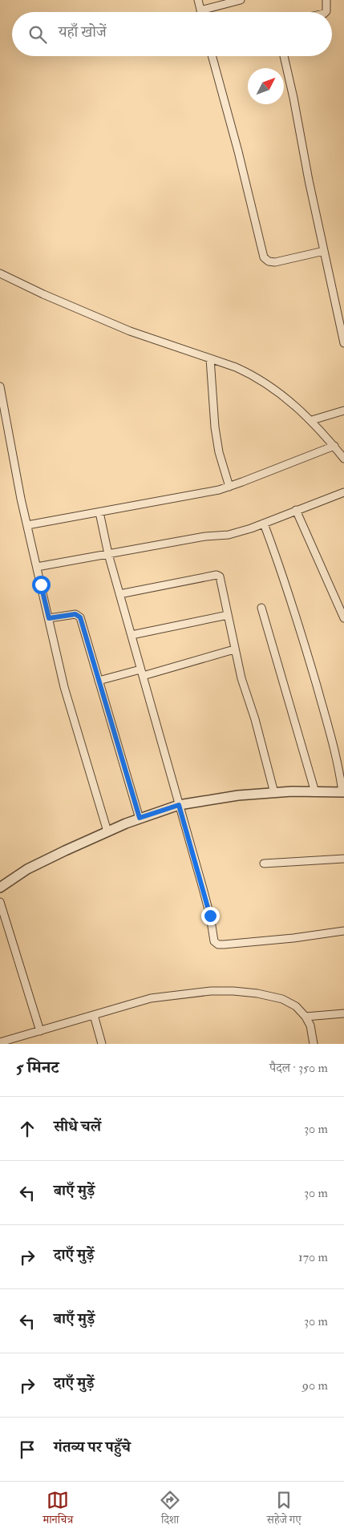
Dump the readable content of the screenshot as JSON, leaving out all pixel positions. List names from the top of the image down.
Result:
{
  "north": "top right",
  "page": {
    "search": "यहाँ खोजें",
    "heading": ["5 मिनट", "पैदल · 350 m"],
    "list": [
      ["सीधे चलें", "30 m"],
      ["बाएँ मुड़ें", "30 m"],
      ["दाएँ मुड़ें", "170 m"],
      ["बाएँ मुड़ें", "30 m"],
      ["दाएँ मुड़ें", "90 m"],
      "गंतव्य पर पहुँचे"
    ],
    "nav": ["मानचित्र", "दिशा", "सहेजे गए"]
  }
}
